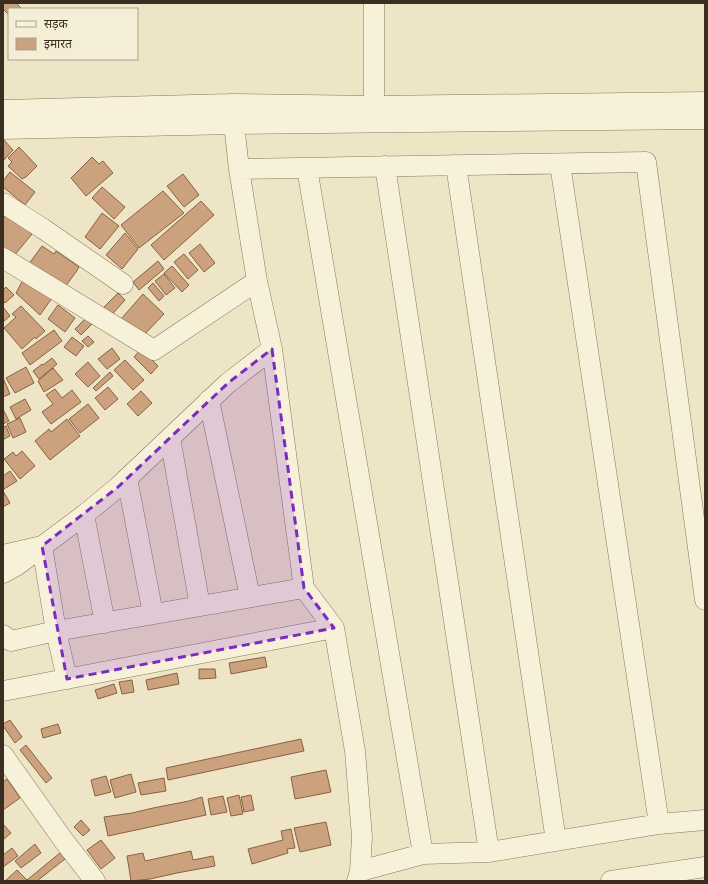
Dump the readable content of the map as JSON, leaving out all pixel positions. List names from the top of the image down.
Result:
{
  "legend": ["सड़क", "इमारत"]
}
